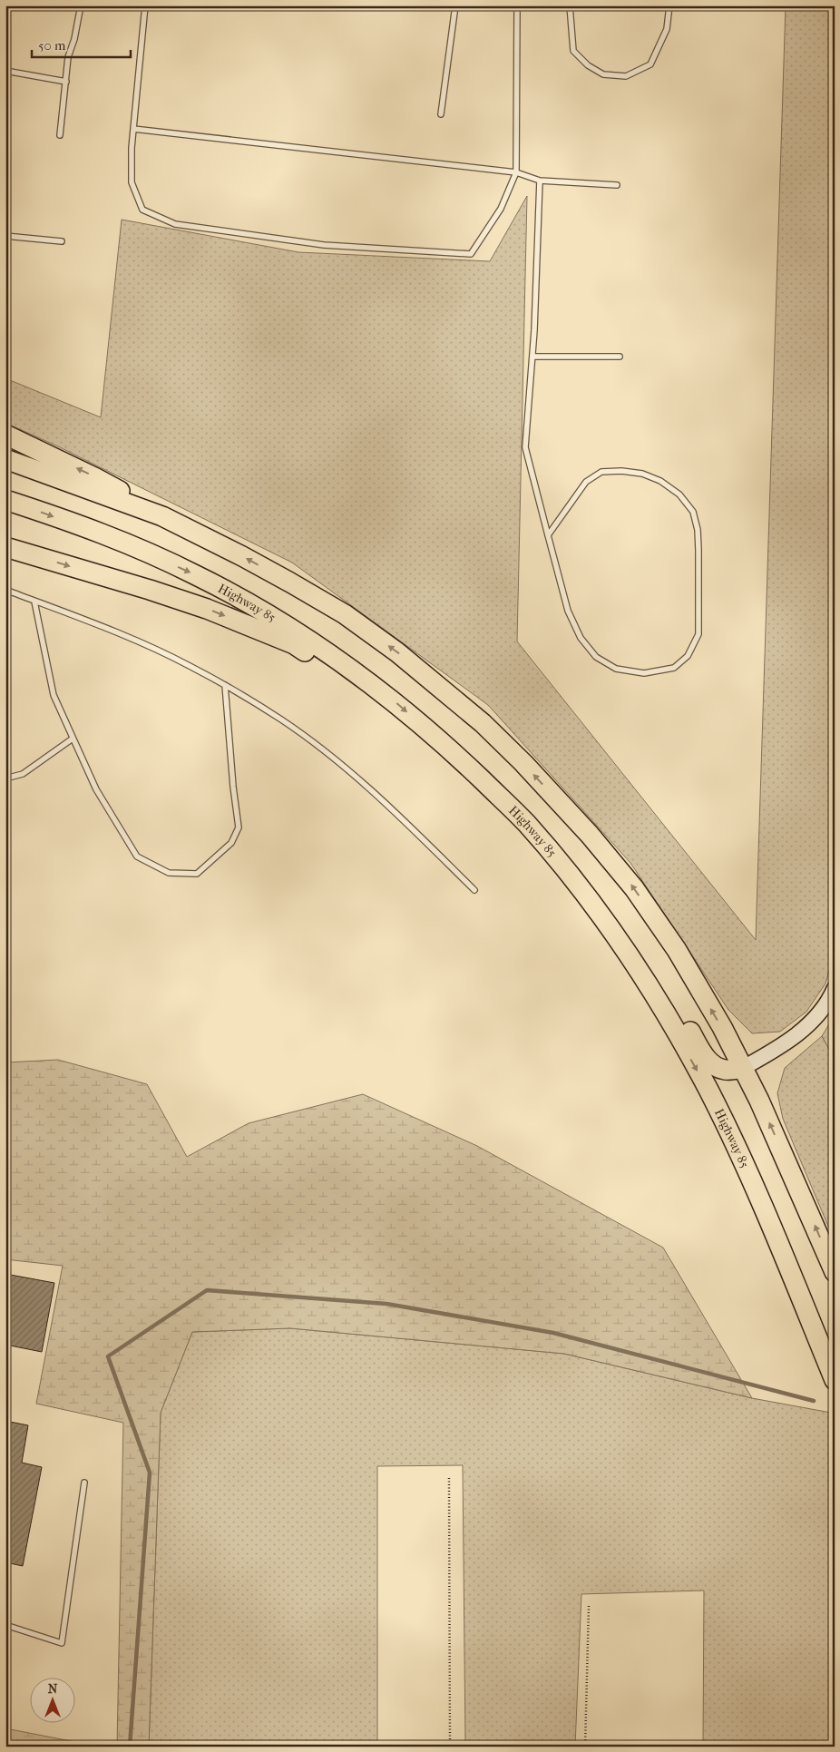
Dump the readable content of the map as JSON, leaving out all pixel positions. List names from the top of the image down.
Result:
{
  "streets": {
    "highway": ["Highway 85"]
  },
  "scale_bar": "50 m",
  "north": "top"
}
